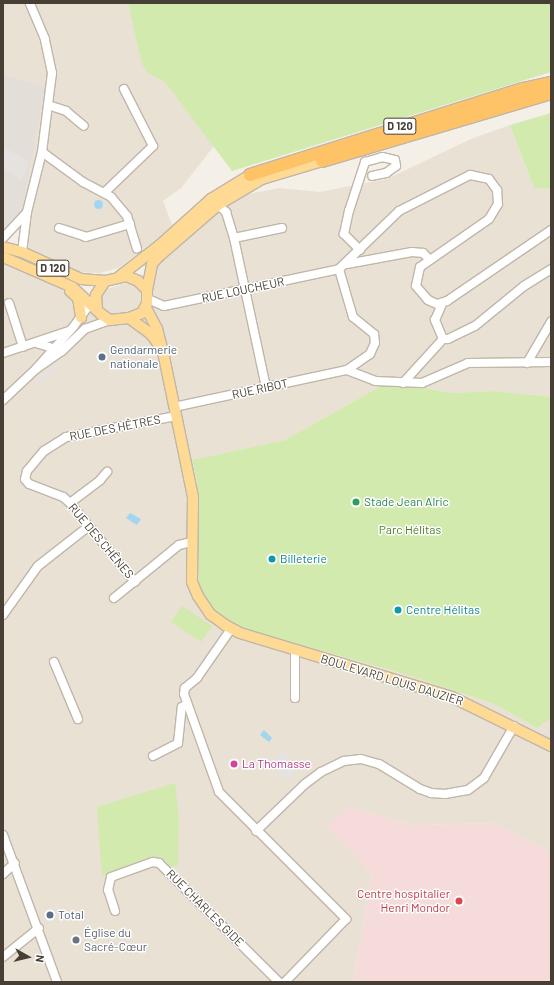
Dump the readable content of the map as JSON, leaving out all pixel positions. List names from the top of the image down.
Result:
{
  "streets": {
    "highway": ["D 120"],
    "main road": ["BOULEVARD LOUIS DAUZIER"],
    "street": [
      "RUE LOUCHEUR",
      "RUE RIBOT",
      "RUE DES HÊTRES",
      "RUE DES CHÊNES",
      "RUE CHARLES GIDE"
    ]
  },
  "crossings": [
    ["D 120", "RUE LOUCHEUR"],
    ["D 120", "BOULEVARD LOUIS DAUZIER"],
    ["RUE LOUCHEUR", "BOULEVARD LOUIS DAUZIER"],
    ["RUE RIBOT", "RUE DES HÊTRES"],
    ["RUE RIBOT", "BOULEVARD LOUIS DAUZIER"],
    ["RUE DES HÊTRES", "RUE DES CHÊNES"],
    ["RUE DES HÊTRES", "BOULEVARD LOUIS DAUZIER"]
  ],
  "parks": ["Parc Hélitas"],
  "places": [
    "Gendarmerie nationale",
    "Stade Jean Alric",
    "Billeterie",
    "Centre Hélitas",
    "La Thomasse",
    "Centre hospitalier Henri Mondor",
    "Total",
    "Église du Sacré-Cœur"
  ],
  "north": "right"
}
